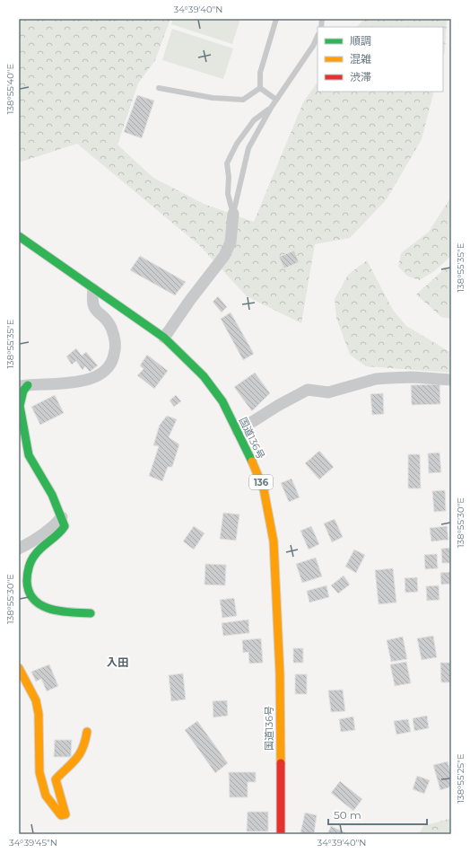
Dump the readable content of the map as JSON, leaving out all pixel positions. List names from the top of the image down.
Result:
{
  "streets": {
    "main road": ["国道136号", "136"]
  },
  "districts": ["入田"],
  "legend": ["順調", "混雑", "渋滞"],
  "scale_bar": "50 m",
  "coordinates": [
    "34°39'40\"N",
    "138°55'40\"E",
    "138°55'35\"E",
    "138°55'30\"E",
    "138°55'25\"E",
    "34°39'45\"N"
  ]
}
